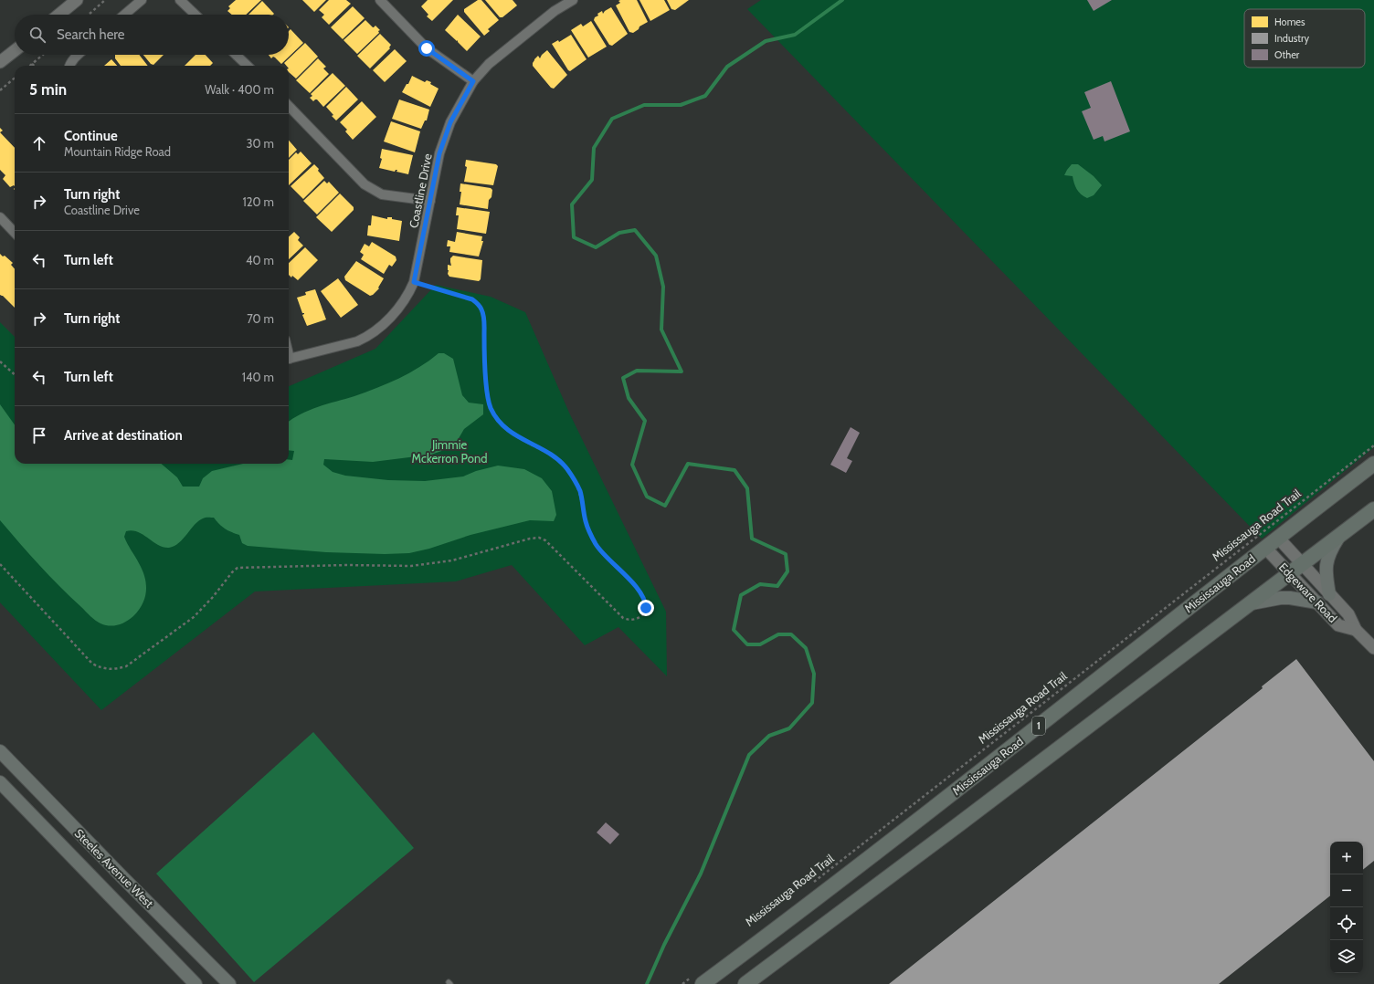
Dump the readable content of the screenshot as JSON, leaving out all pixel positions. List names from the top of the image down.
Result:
{
  "streets": {
    "main road": ["Mississauga Road", "1", "Steeles Avenue West"],
    "street": ["Coastline Drive", "Edgeware Road"],
    "path": ["Mississauga Road Trail"]
  },
  "crossings": [
    ["Mississauga Road", "Edgeware Road"]
  ],
  "parks": ["Jimmie Mckerron Pond"],
  "legend": ["Homes", "Industry", "Other"],
  "page": {
    "search": "Search here",
    "heading": ["5 min", "Walk · 400 m"],
    "list": [
      ["Continue", "Mountain Ridge Road", "30 m"],
      ["Turn right", "Coastline Drive", "120 m"],
      ["Turn left", "40 m"],
      ["Turn right", "70 m"],
      ["Turn left", "140 m"],
      "Arrive at destination"
    ],
    "map_buttons": ["+", "−"]
  }
}
